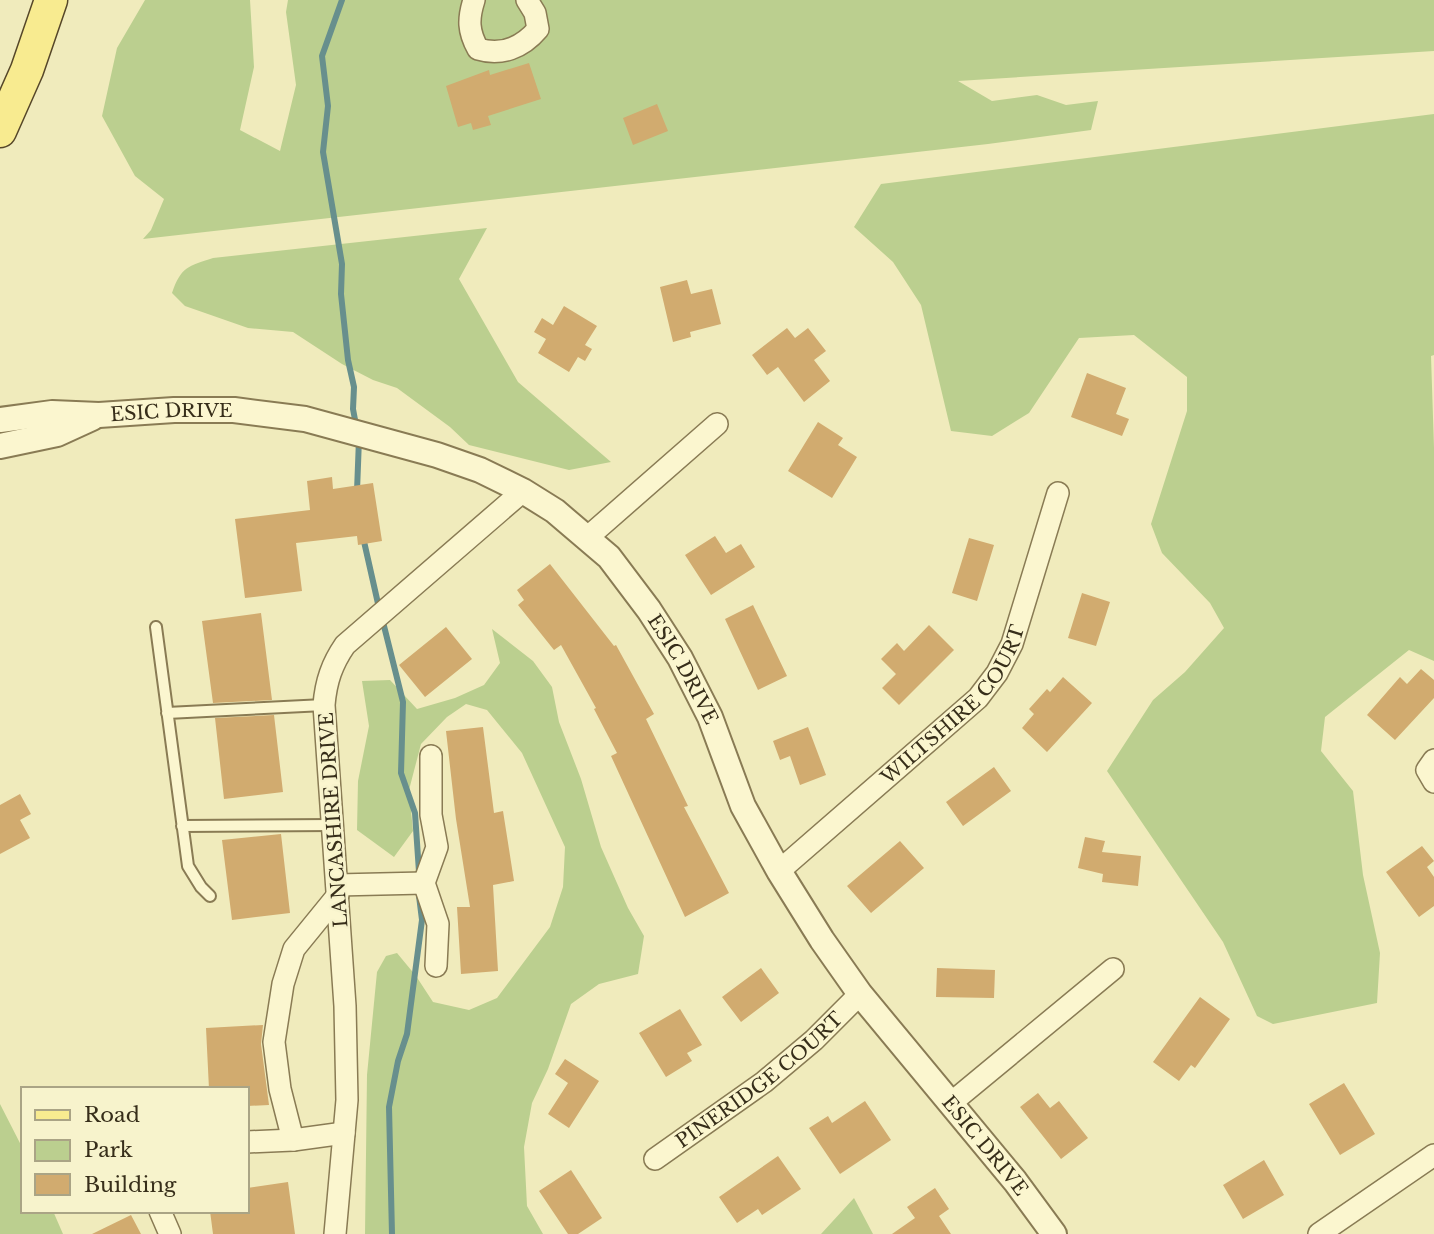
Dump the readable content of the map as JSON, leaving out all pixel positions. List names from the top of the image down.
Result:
{
  "streets": {
    "street": [
      "ESIC DRIVE",
      "WILTSHIRE COURT",
      "LANCASHIRE DRIVE",
      "PINERIDGE COURT"
    ]
  },
  "crossings": [
    ["ESIC DRIVE", "WILTSHIRE COURT"],
    ["ESIC DRIVE", "LANCASHIRE DRIVE"],
    ["ESIC DRIVE", "PINERIDGE COURT"]
  ],
  "legend": ["Road", "Park", "Building"]
}
